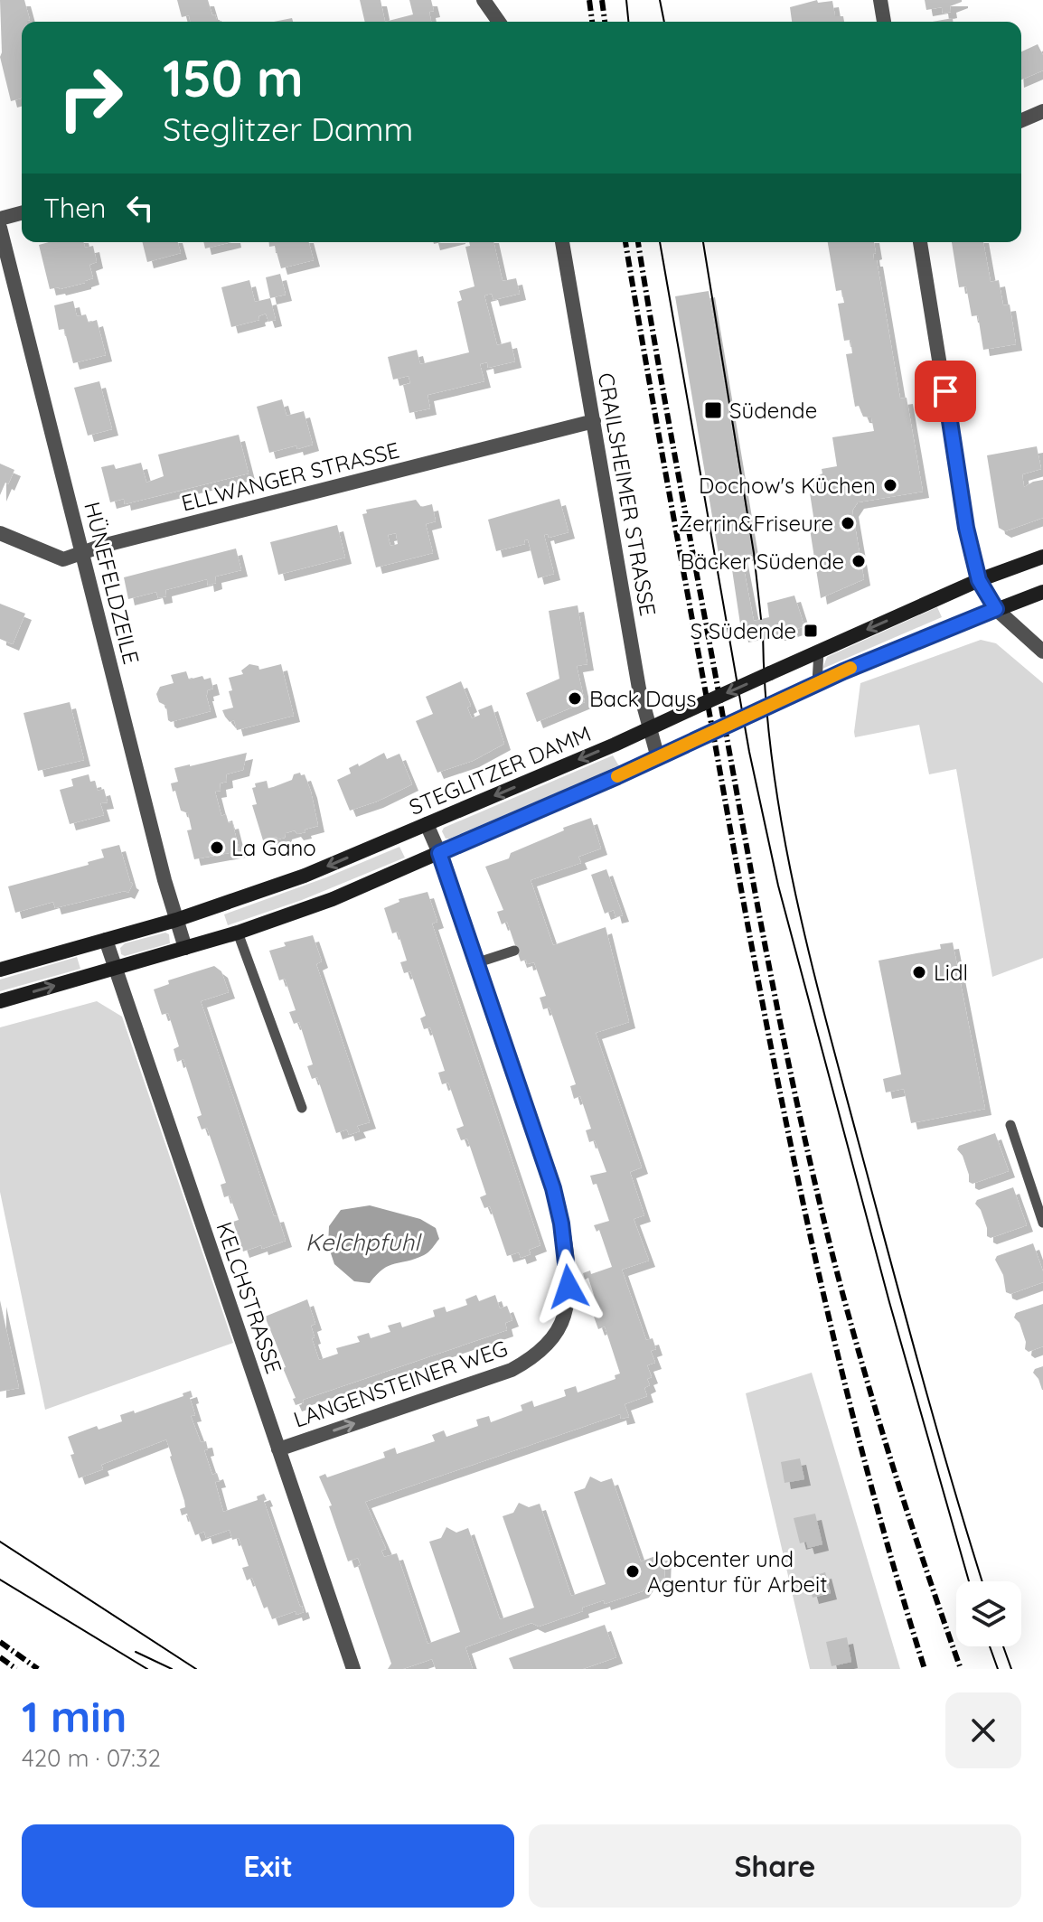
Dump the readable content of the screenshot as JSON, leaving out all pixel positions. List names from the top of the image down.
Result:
{
  "streets": {
    "main road": ["STEGLITZER DAMM"],
    "street": [
      "ELLWANGER STRASSE",
      "CRAILSHEIMER STRASSE",
      "HÜNEFELDZEILE",
      "KELCHSTRASSE",
      "LANGENSTEINER WEG"
    ]
  },
  "crossings": [
    ["ELLWANGER STRASSE", "CRAILSHEIMER STRASSE"],
    ["ELLWANGER STRASSE", "HÜNEFELDZEILE"],
    ["CRAILSHEIMER STRASSE", "STEGLITZER DAMM"],
    ["HÜNEFELDZEILE", "STEGLITZER DAMM"],
    ["STEGLITZER DAMM", "KELCHSTRASSE"],
    ["STEGLITZER DAMM", "LANGENSTEINER WEG"],
    ["KELCHSTRASSE", "LANGENSTEINER WEG"]
  ],
  "water": ["Kelchpfuhl"],
  "places": {
    "transit": ["Südende", "S Südende"],
    "other": [
      "Dochow's Küchen",
      "Zerrin&Friseure",
      "Bäcker Südende",
      "Back Days",
      "La Gano",
      "Lidl",
      "Jobcenter und Agentur für Arbeit"
    ]
  },
  "page": {
    "turn": ["150 m", "Steglitzer Damm"],
    "then": "Then",
    "heading": ["1 min", "420 m · 07:32"],
    "buttons": ["Exit", "Share"]
  }
}
